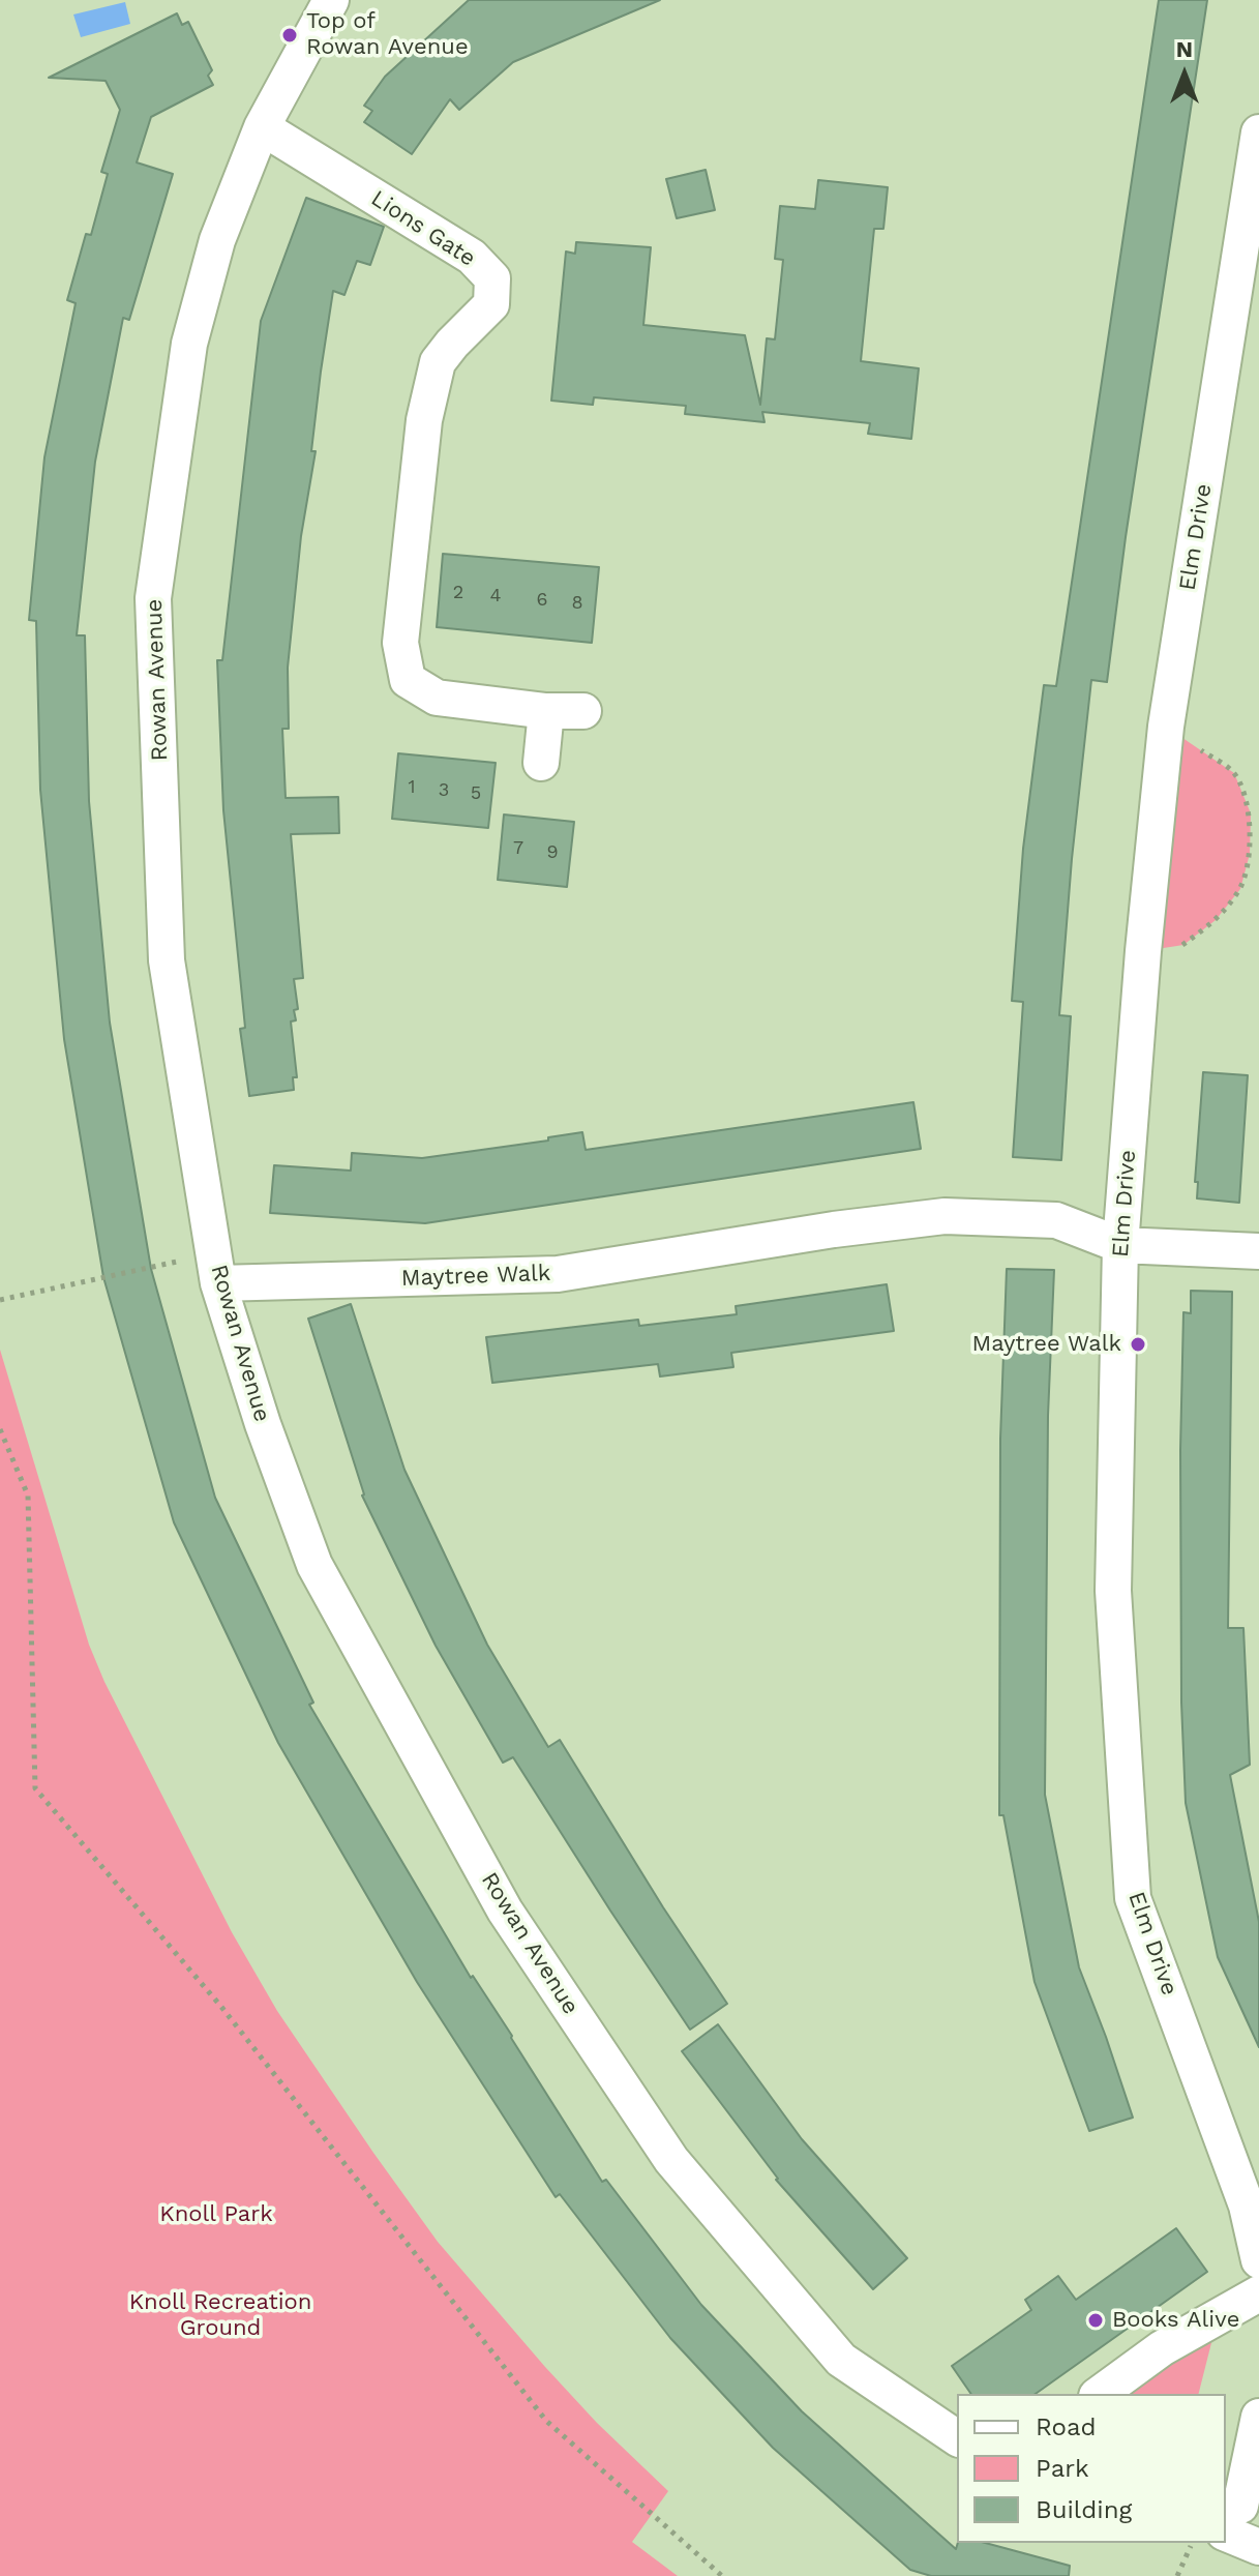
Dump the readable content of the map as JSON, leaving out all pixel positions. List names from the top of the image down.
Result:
{
  "streets": {
    "street": [
      "Lions Gate",
      "Elm Drive",
      "Rowan Avenue",
      "Maytree Walk"
    ]
  },
  "crossings": [
    ["Lions Gate", "Rowan Avenue"],
    ["Elm Drive", "Maytree Walk"],
    ["Rowan Avenue", "Maytree Walk"]
  ],
  "parks": ["Knoll Park", "Knoll Recreation Ground"],
  "places": ["Top of Rowan Avenue", "Maytree Walk", "Books Alive"],
  "house_numbers": [
    "2",
    "4",
    "6",
    "8",
    "1",
    "3",
    "5",
    "7",
    "9"
  ],
  "legend": ["Road", "Park", "Building"],
  "north": "top"
}
